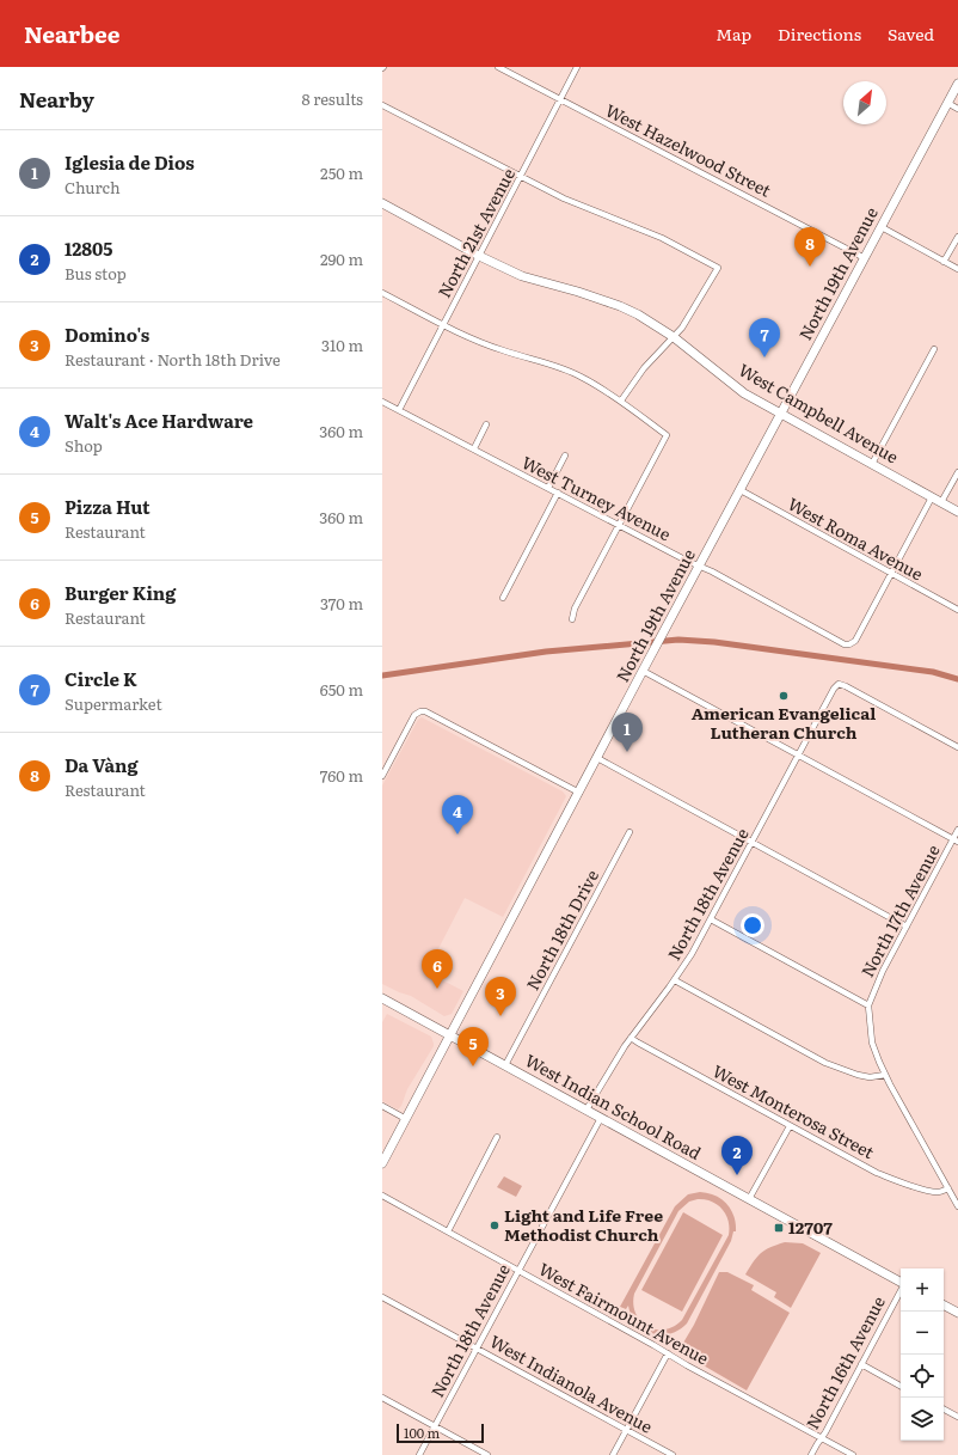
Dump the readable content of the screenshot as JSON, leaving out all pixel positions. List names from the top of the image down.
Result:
{
  "streets": {
    "main road": ["North 19th Avenue", "West Campbell Avenue", "West Indian School Road"],
    "street": [
      "West Hazelwood Street",
      "North 21st Avenue",
      "West Turney Avenue",
      "West Roma Avenue",
      "North 18th Avenue",
      "North 17th Avenue",
      "North 18th Drive",
      "West Monterosa Street",
      "West Fairmount Avenue",
      "North 16th Avenue",
      "West Indianola Avenue"
    ]
  },
  "crossings": [
    ["West Hazelwood Street", "North 21st Avenue"],
    ["West Hazelwood Street", "North 19th Avenue"],
    ["North 21st Avenue", "West Campbell Avenue"],
    ["North 21st Avenue", "West Turney Avenue"],
    ["North 19th Avenue", "West Campbell Avenue"],
    ["North 19th Avenue", "West Turney Avenue"],
    ["North 19th Avenue", "West Roma Avenue"],
    ["North 19th Avenue", "West Indian School Road"],
    ["West Turney Avenue", "West Roma Avenue"],
    ["North 18th Avenue", "West Indian School Road"],
    ["North 18th Avenue", "West Monterosa Street"],
    ["North 18th Avenue", "West Fairmount Avenue"],
    ["North 18th Avenue", "West Indianola Avenue"],
    ["North 18th Drive", "West Indian School Road"],
    ["West Fairmount Avenue", "North 16th Avenue"]
  ],
  "places": {
    "other": ["American Evangelical Lutheran Church", "Light and Life Free Methodist Church"],
    "transit": ["12707"]
  },
  "scale_bar": "100 m",
  "north": "top right",
  "page": {
    "header": "Nearbee",
    "nav": ["Map", "Directions", "Saved"],
    "heading": ["Nearby", "8 results"],
    "list": [
      {
        "mark": "1",
        "name": "Iglesia de Dios",
        "note": "Church",
        "value": "250 m"
      },
      {
        "mark": "2",
        "name": "12805",
        "note": "Bus stop",
        "value": "290 m"
      },
      {
        "mark": "3",
        "name": "Domino's",
        "note": "Restaurant · North 18th Drive",
        "value": "310 m"
      },
      {
        "mark": "4",
        "name": "Walt's Ace Hardware",
        "note": "Shop",
        "value": "360 m"
      },
      {
        "mark": "5",
        "name": "Pizza Hut",
        "note": "Restaurant",
        "value": "360 m"
      },
      {
        "mark": "6",
        "name": "Burger King",
        "note": "Restaurant",
        "value": "370 m"
      },
      {
        "mark": "7",
        "name": "Circle K",
        "note": "Supermarket",
        "value": "650 m"
      },
      {
        "mark": "8",
        "name": "Da Vàng",
        "note": "Restaurant",
        "value": "760 m"
      }
    ],
    "pins": [
      "8",
      "7",
      "1",
      "4",
      "6",
      "3",
      "5",
      "2"
    ],
    "map_buttons": ["+", "−"],
    "scale": "100 m"
  }
}
